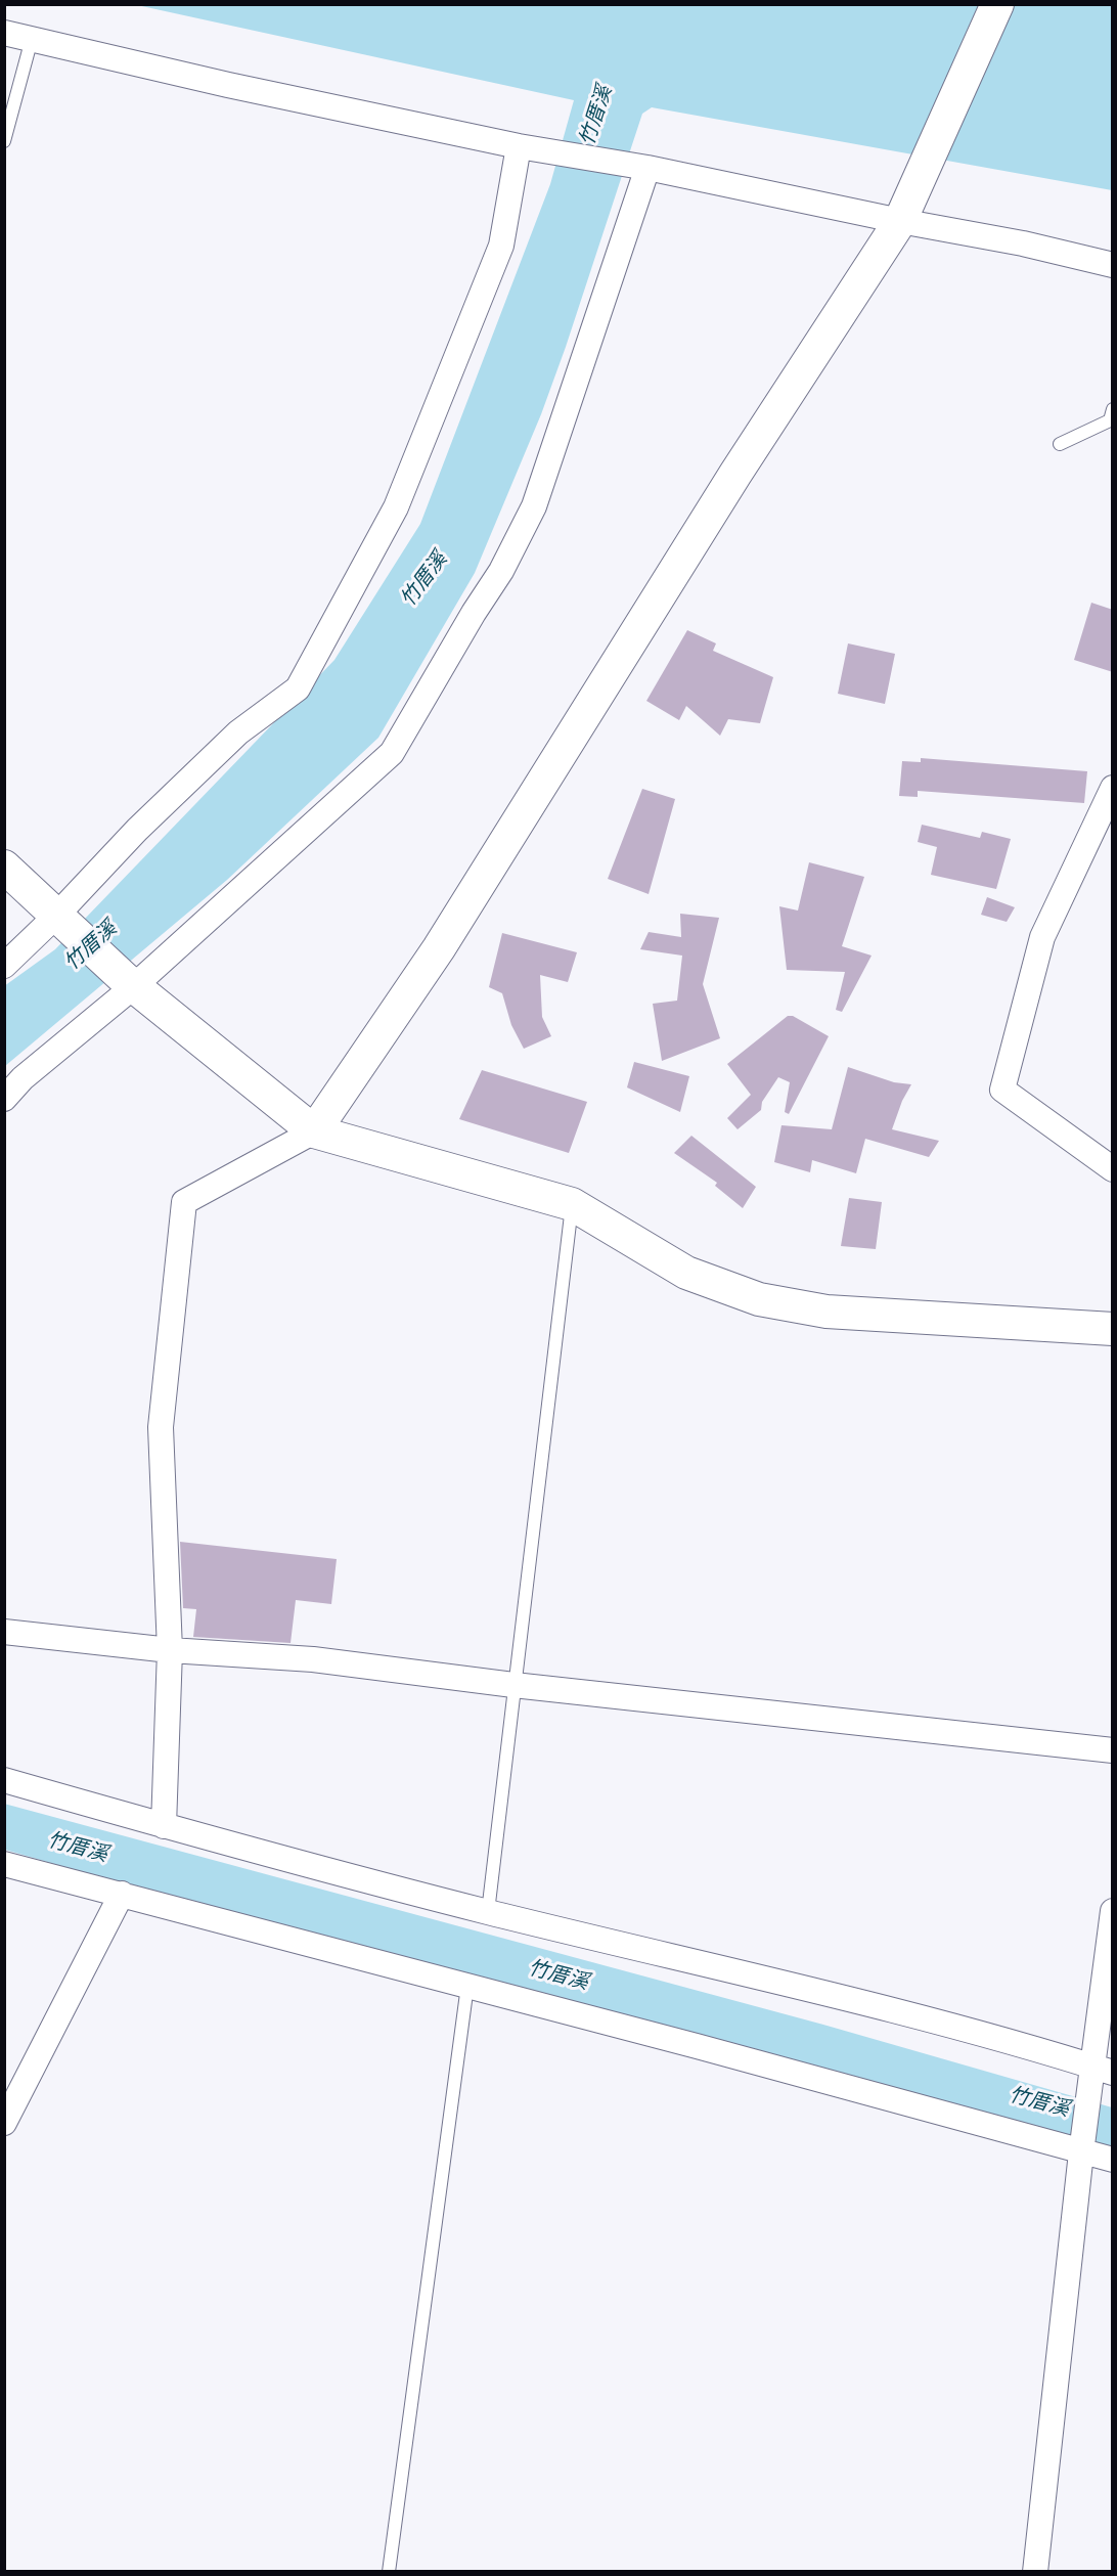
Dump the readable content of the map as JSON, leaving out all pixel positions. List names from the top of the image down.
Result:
{
  "water": ["竹厝溪"]
}
